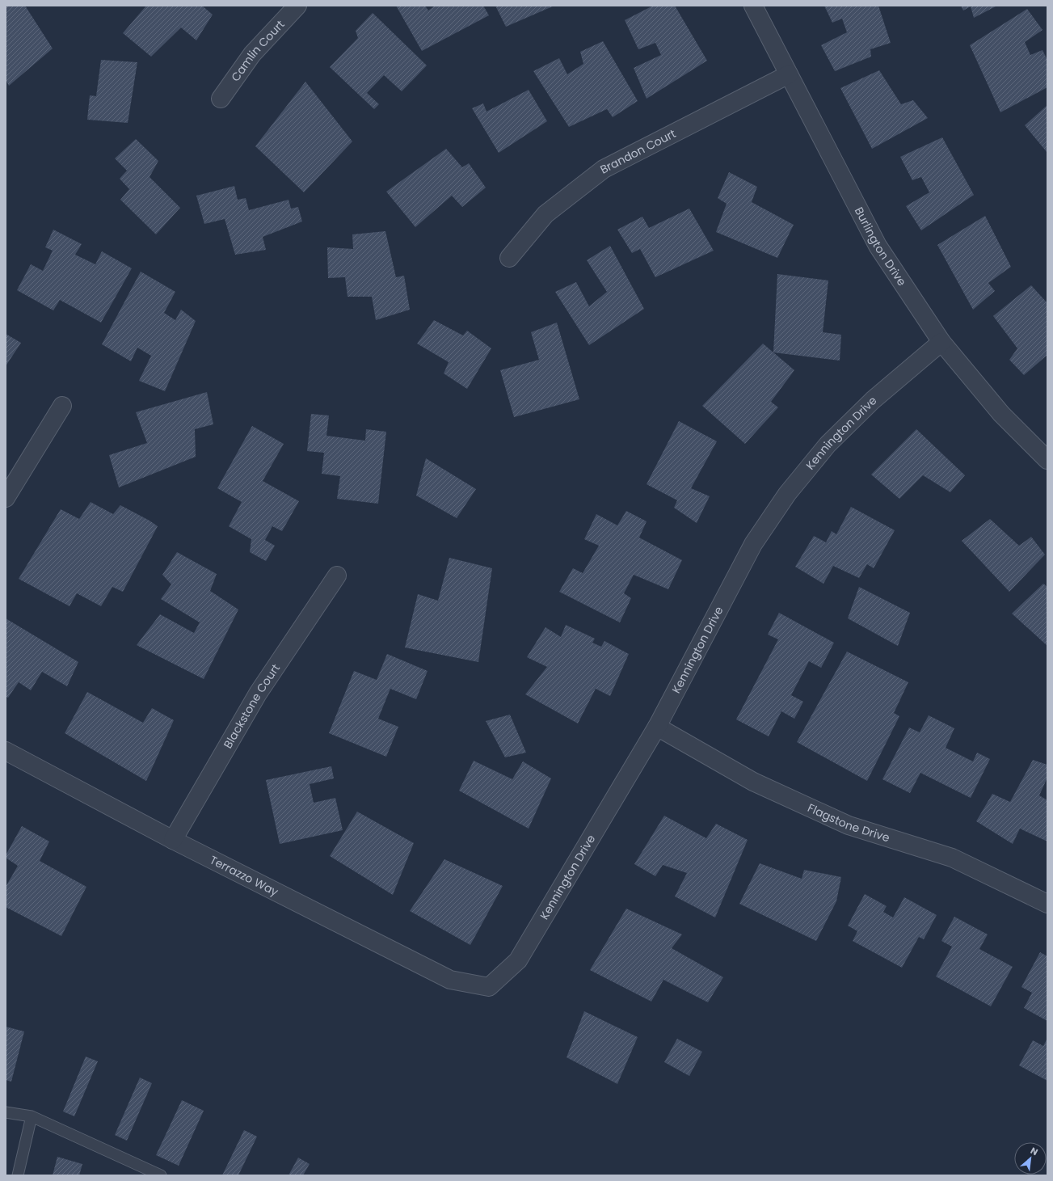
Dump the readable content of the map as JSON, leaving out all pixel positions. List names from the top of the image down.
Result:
{
  "streets": {
    "street": [
      "Camlin Court",
      "Brandon Court",
      "Burlington Drive",
      "Kennington Drive",
      "Blackstone Court",
      "Flagstone Drive",
      "Terrazzo Way"
    ]
  },
  "crossings": [
    ["Brandon Court", "Burlington Drive"],
    ["Burlington Drive", "Kennington Drive"],
    ["Kennington Drive", "Flagstone Drive"],
    ["Kennington Drive", "Terrazzo Way"],
    ["Blackstone Court", "Terrazzo Way"]
  ],
  "north": "top right"
}
